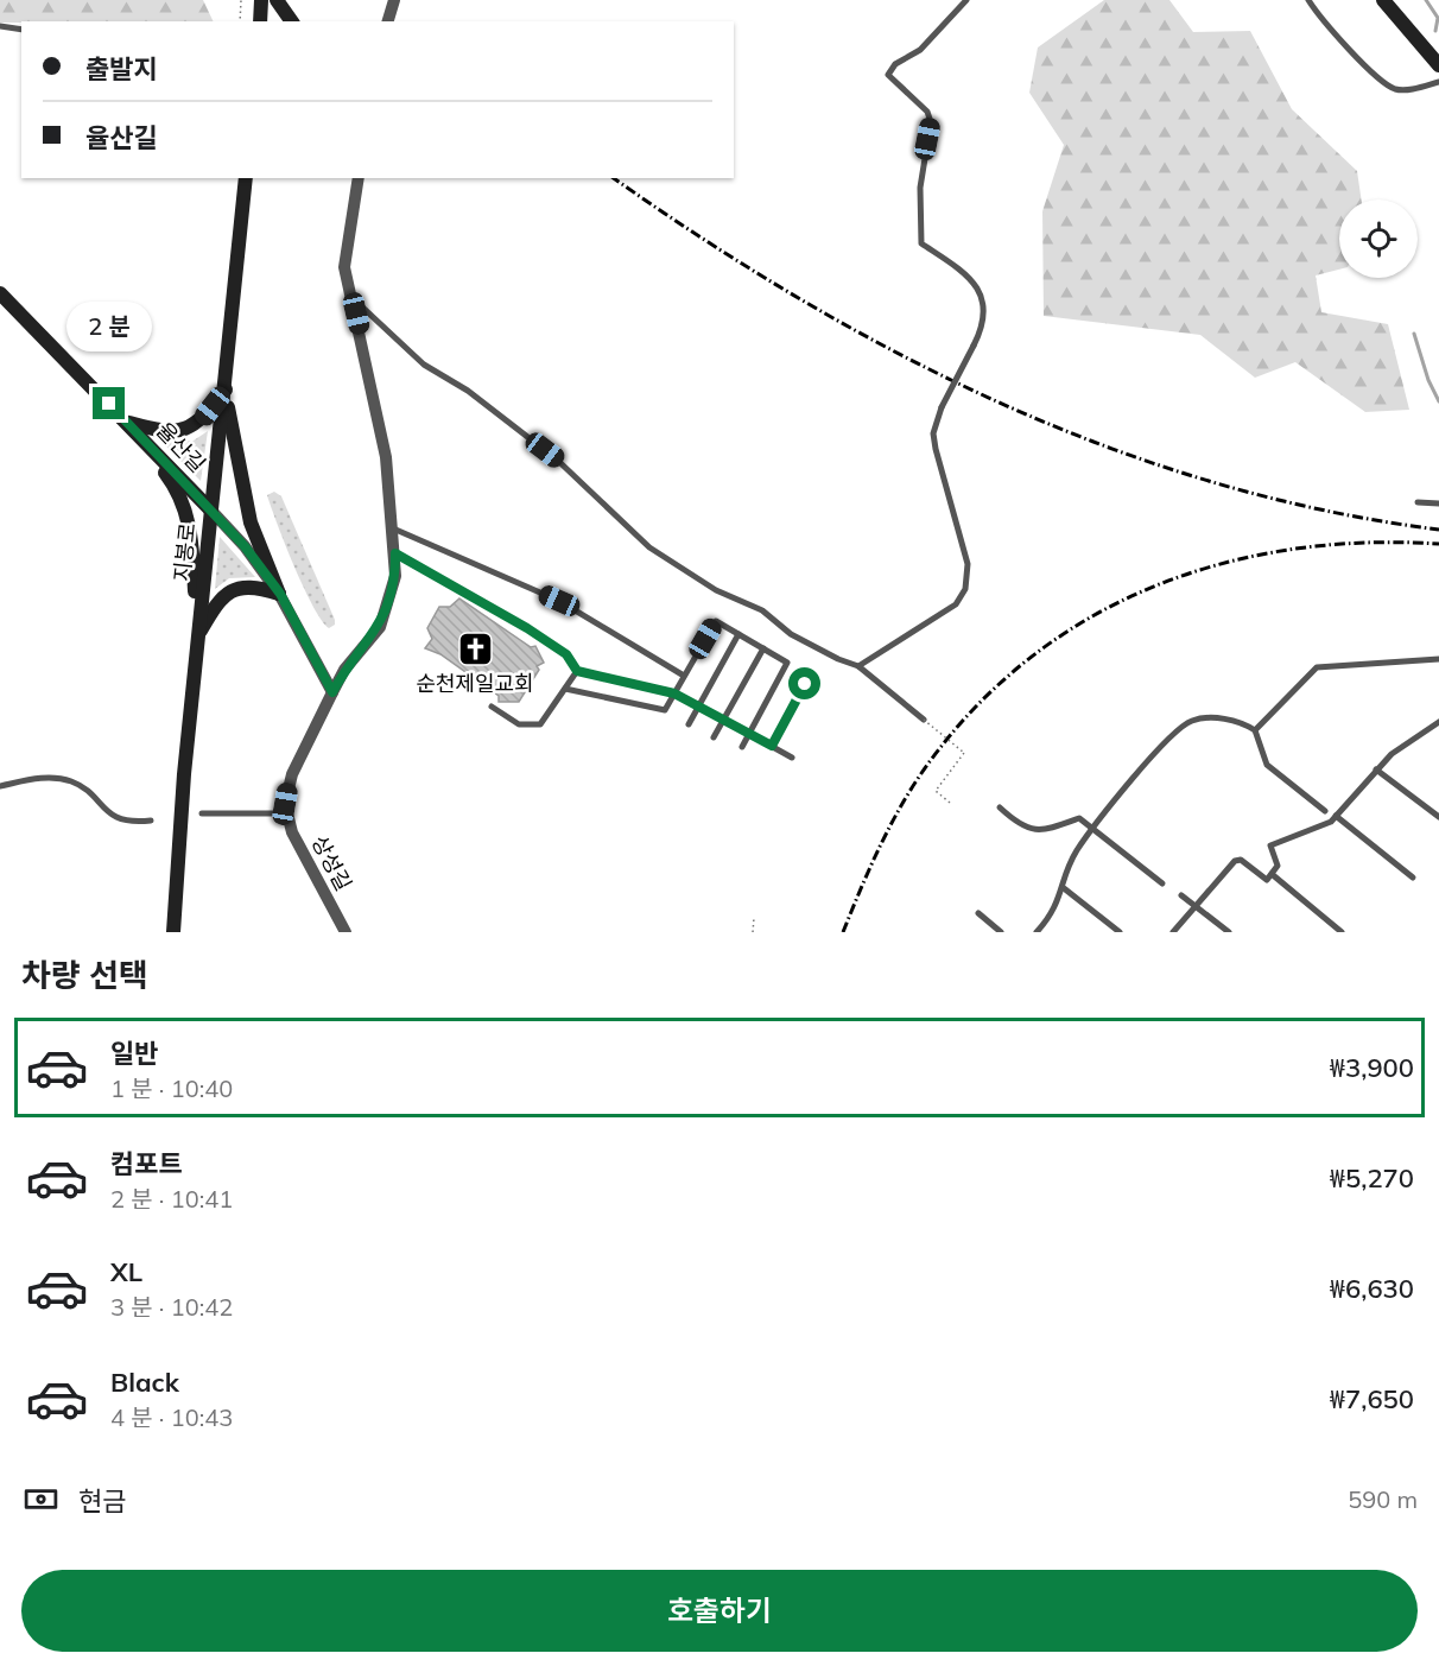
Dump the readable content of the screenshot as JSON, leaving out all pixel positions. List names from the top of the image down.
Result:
{
  "streets": {
    "main road": ["율산길", "지봉로"],
    "street": ["상성길"]
  },
  "crossings": [
    ["율산길", "지봉로"]
  ],
  "places": {
    "church": ["순천제일교회"]
  },
  "page": {
    "banner": ["출발지", "율산길"],
    "bubble": "2 분",
    "heading": "차량 선택",
    "list": [
      {
        "name": "일반",
        "note": "1 분 · 10:40",
        "value": "₩3,900"
      },
      {
        "name": "컴포트",
        "note": "2 분 · 10:41",
        "value": "₩5,270"
      },
      {
        "name": "XL",
        "note": "3 분 · 10:42",
        "value": "₩6,630"
      },
      {
        "name": "Black",
        "note": "4 분 · 10:43",
        "value": "₩7,650"
      }
    ],
    "pay": ["현금", "590 m"],
    "buttons": "호출하기"
  }
}
